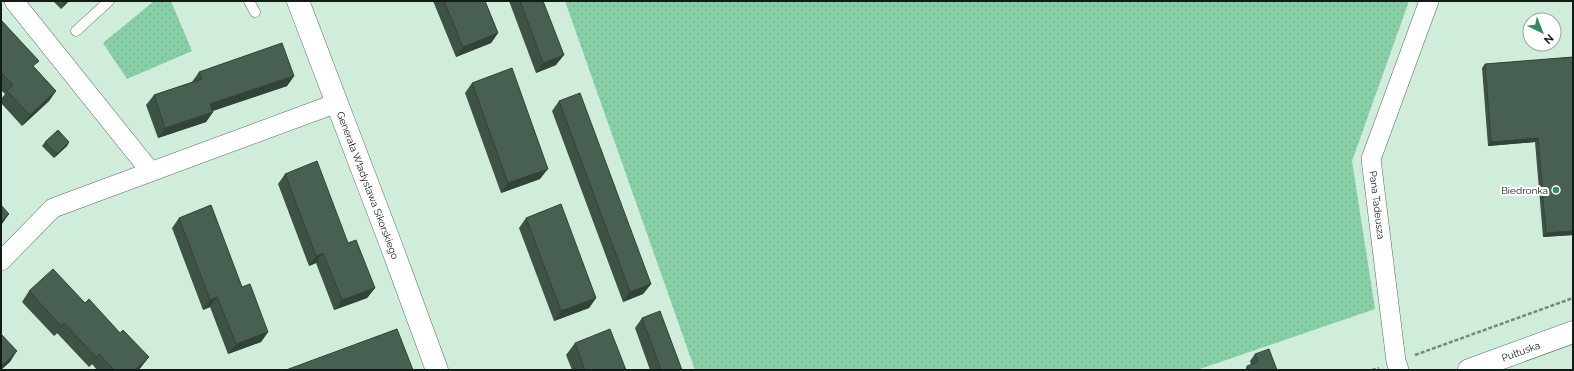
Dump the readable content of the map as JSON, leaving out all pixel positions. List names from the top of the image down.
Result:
{
  "streets": {
    "street": ["Generała Władysława Sikorskiego", "Pana Tadeusza", "Pułtuska"]
  },
  "places": ["Biedronka"],
  "north": "bottom right"
}
